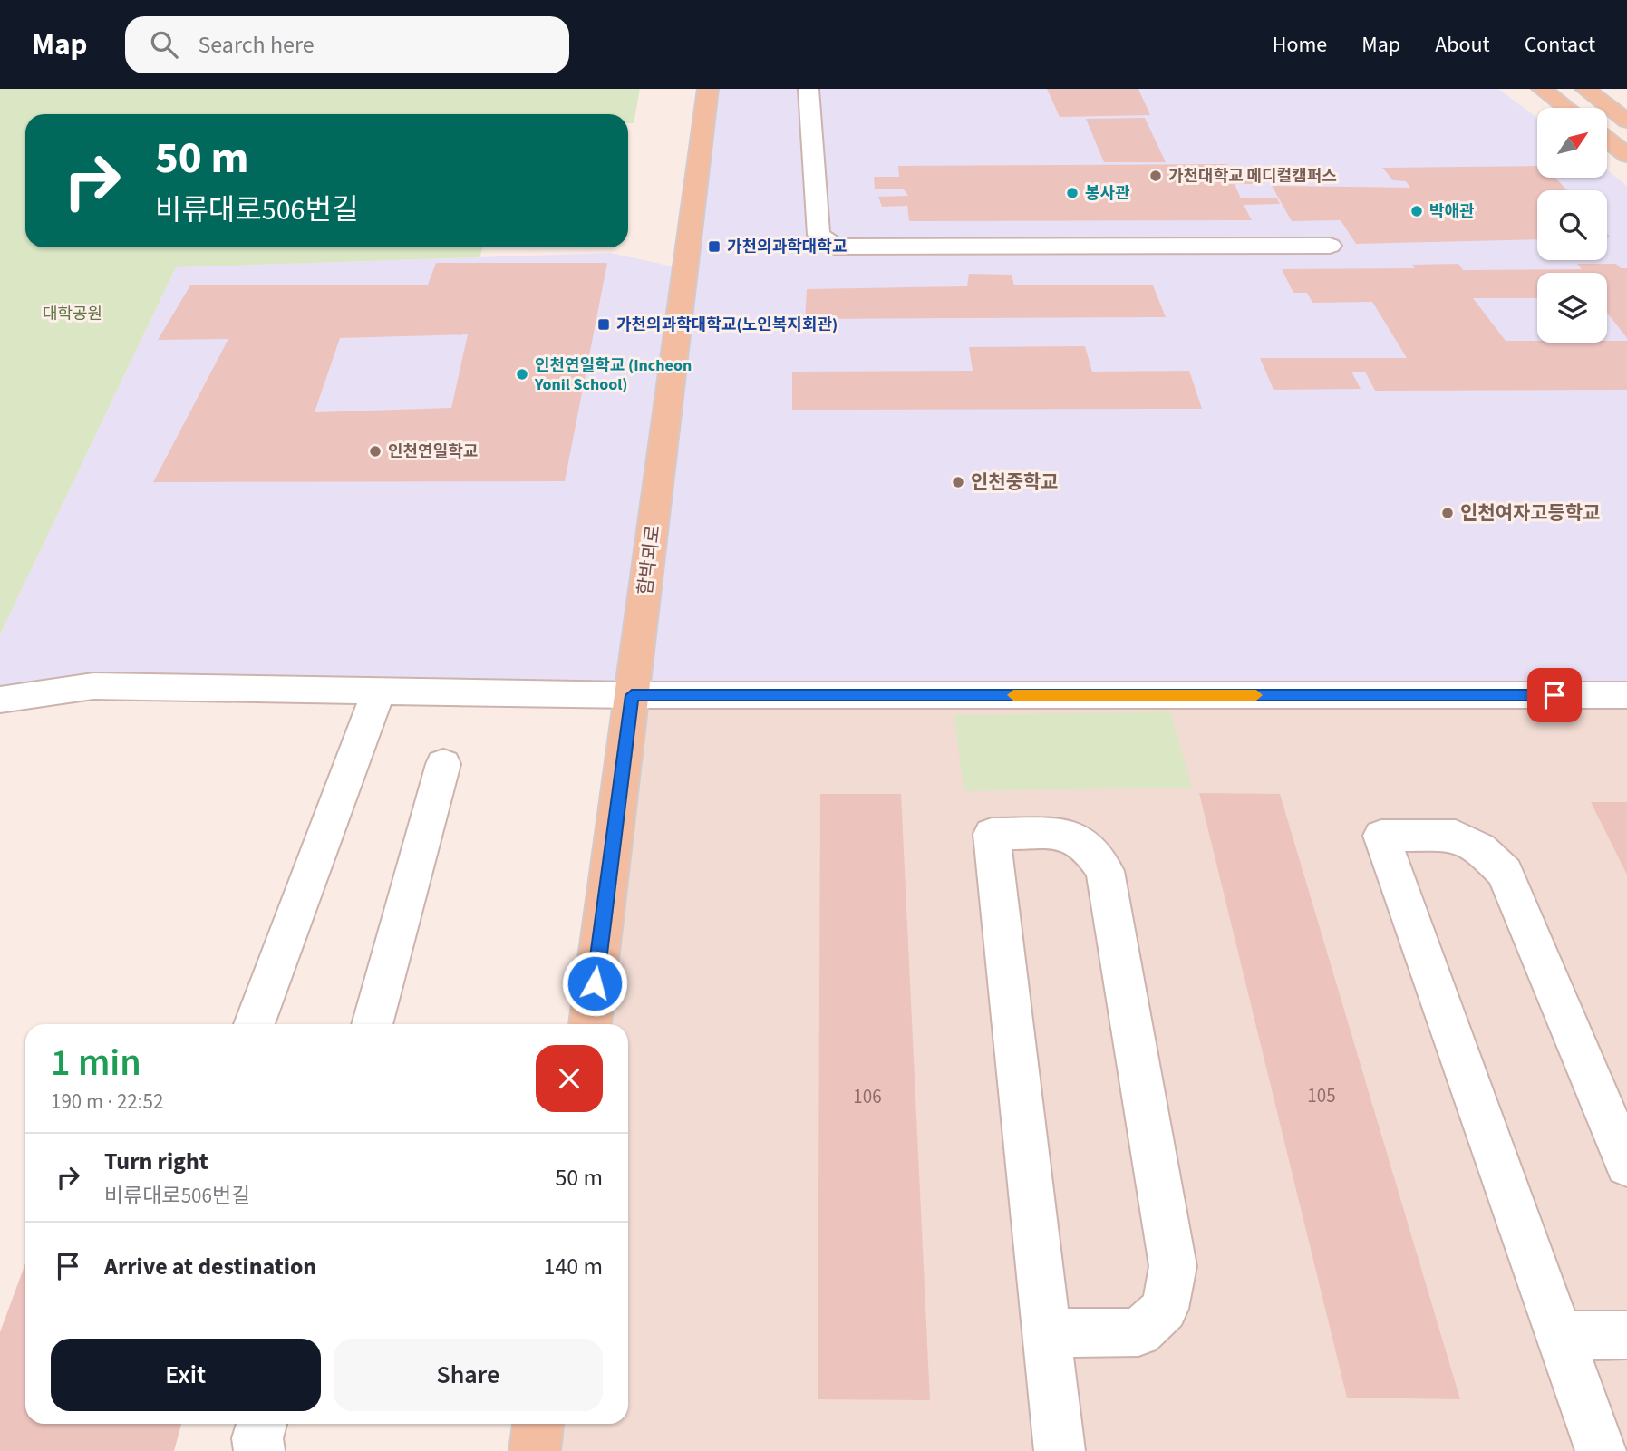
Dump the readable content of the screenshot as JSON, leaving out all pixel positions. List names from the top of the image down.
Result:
{
  "streets": {
    "main road": ["함박뫼로"]
  },
  "parks": ["대학공원"],
  "places": {
    "other": [
      "가천대학교 메디컬캠퍼스",
      "봉사관",
      "박애관",
      "인천연일학교 (Incheon Yonil School)",
      "인천연일학교",
      "인천중학교",
      "인천여자고등학교"
    ],
    "transit": ["가천의과학대학교", "가천의과학대학교(노인복지회관)"]
  },
  "house_numbers": ["105", "106"],
  "north": "top right",
  "page": {
    "header": "Map",
    "search": "Search here",
    "nav": [
      "Home",
      "Map",
      "About",
      "Contact"
    ],
    "turn": ["50 m", "비류대로506번길"],
    "heading": ["1 min", "190 m · 22:52"],
    "list": [
      {
        "name": "Turn right",
        "note": "비류대로506번길",
        "value": "50 m"
      },
      {
        "name": "Arrive at destination",
        "value": "140 m"
      }
    ],
    "buttons": ["Exit", "Share"]
  }
}
